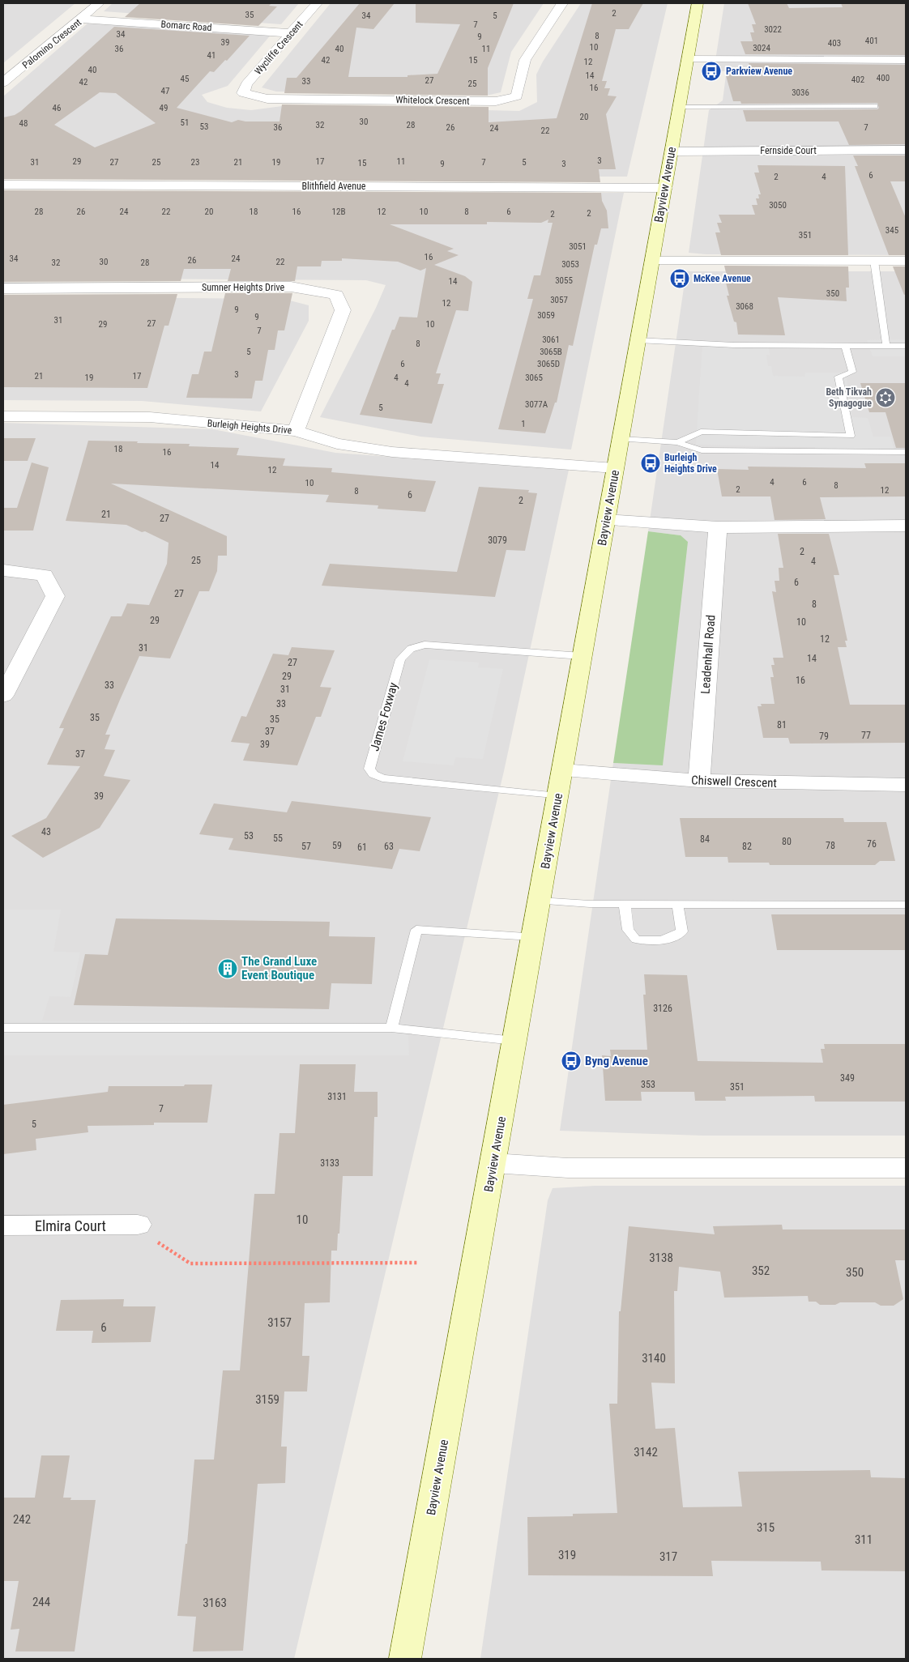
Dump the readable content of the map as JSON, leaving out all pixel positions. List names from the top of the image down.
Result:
{
  "streets": {
    "main road": ["Bayview Avenue"],
    "street": [
      "Bomarc Road",
      "Palomino Crescent",
      "Wycliffe Crescent",
      "Whitelock Crescent",
      "Fernside Court",
      "Blithfield Avenue",
      "Sumner Heights Drive",
      "Burleigh Heights Drive",
      "Leadenhall Road",
      "Chiswell Crescent",
      "Elmira Court"
    ],
    "lane": ["James Foxway"]
  },
  "crossings": [
    ["Bomarc Road", "Palomino Crescent"],
    ["Bomarc Road", "Wycliffe Crescent"],
    ["Wycliffe Crescent", "Whitelock Crescent"],
    ["Fernside Court", "Bayview Avenue"],
    ["Bayview Avenue", "Blithfield Avenue"],
    ["Bayview Avenue", "Burleigh Heights Drive"],
    ["Bayview Avenue", "James Foxway"],
    ["Bayview Avenue", "Chiswell Crescent"],
    ["Sumner Heights Drive", "Burleigh Heights Drive"],
    ["Leadenhall Road", "Chiswell Crescent"]
  ],
  "places": {
    "bus stop": [
      "Parkview Avenue",
      "McKee Avenue",
      "Burleigh Heights Drive",
      "Byng Avenue"
    ],
    "synagogue": ["Beth Tikvah Synagogue"],
    "building": ["The Grand Luxe Event Boutique"]
  },
  "house_numbers": [
    "2",
    "35",
    "34",
    "5",
    "7",
    "3022",
    "34",
    "8",
    "9",
    "401",
    "39",
    "403",
    "10",
    "3024",
    "36",
    "40",
    "11",
    "41",
    "42",
    "15",
    "12",
    "40",
    "14",
    "400",
    "45",
    "402",
    "27",
    "33",
    "42",
    "25",
    "16",
    "47",
    "3036",
    "46",
    "49",
    "20",
    "30",
    "51",
    "48",
    "32",
    "28",
    "53",
    "36",
    "26",
    "7",
    "24",
    "22",
    "3",
    "29",
    "17",
    "11",
    "31",
    "27",
    "25",
    "23",
    "21",
    "19",
    "7",
    "5",
    "15",
    "9",
    "3",
    "6",
    "2",
    "4",
    "3050",
    "28",
    "26",
    "24",
    "22",
    "20",
    "18",
    "16",
    "12B",
    "12",
    "10",
    "8",
    "6",
    "2",
    "2",
    "345",
    "351",
    "3051",
    "16",
    "34",
    "24",
    "26",
    "30",
    "22",
    "32",
    "28",
    "3053",
    "3055",
    "14",
    "350",
    "3057",
    "12",
    "3068",
    "9",
    "3059",
    "9",
    "31",
    "27",
    "29",
    "10",
    "7",
    "3061",
    "8",
    "5",
    "3065B",
    "6",
    "3065D",
    "3",
    "21",
    "17",
    "19",
    "4",
    "3065",
    "4",
    "3077A",
    "5",
    "1",
    "18",
    "16",
    "14",
    "12",
    "4",
    "6",
    "10",
    "8",
    "2",
    "12",
    "8",
    "6",
    "2",
    "21",
    "27",
    "3079",
    "2",
    "25",
    "4",
    "6",
    "27",
    "8",
    "29",
    "10",
    "12",
    "31",
    "14",
    "27",
    "29",
    "16",
    "33",
    "31",
    "33",
    "35",
    "35",
    "81",
    "37",
    "77",
    "79",
    "39",
    "37",
    "39",
    "43",
    "53",
    "55",
    "84",
    "80",
    "76",
    "59",
    "78",
    "57",
    "63",
    "82",
    "61",
    "3126",
    "349",
    "353",
    "351",
    "3131",
    "7",
    "5",
    "3133",
    "10",
    "3138",
    "352",
    "350",
    "3157",
    "6",
    "3140",
    "3159",
    "3142",
    "242",
    "315",
    "311",
    "319",
    "317",
    "244",
    "3163"
  ]
}
